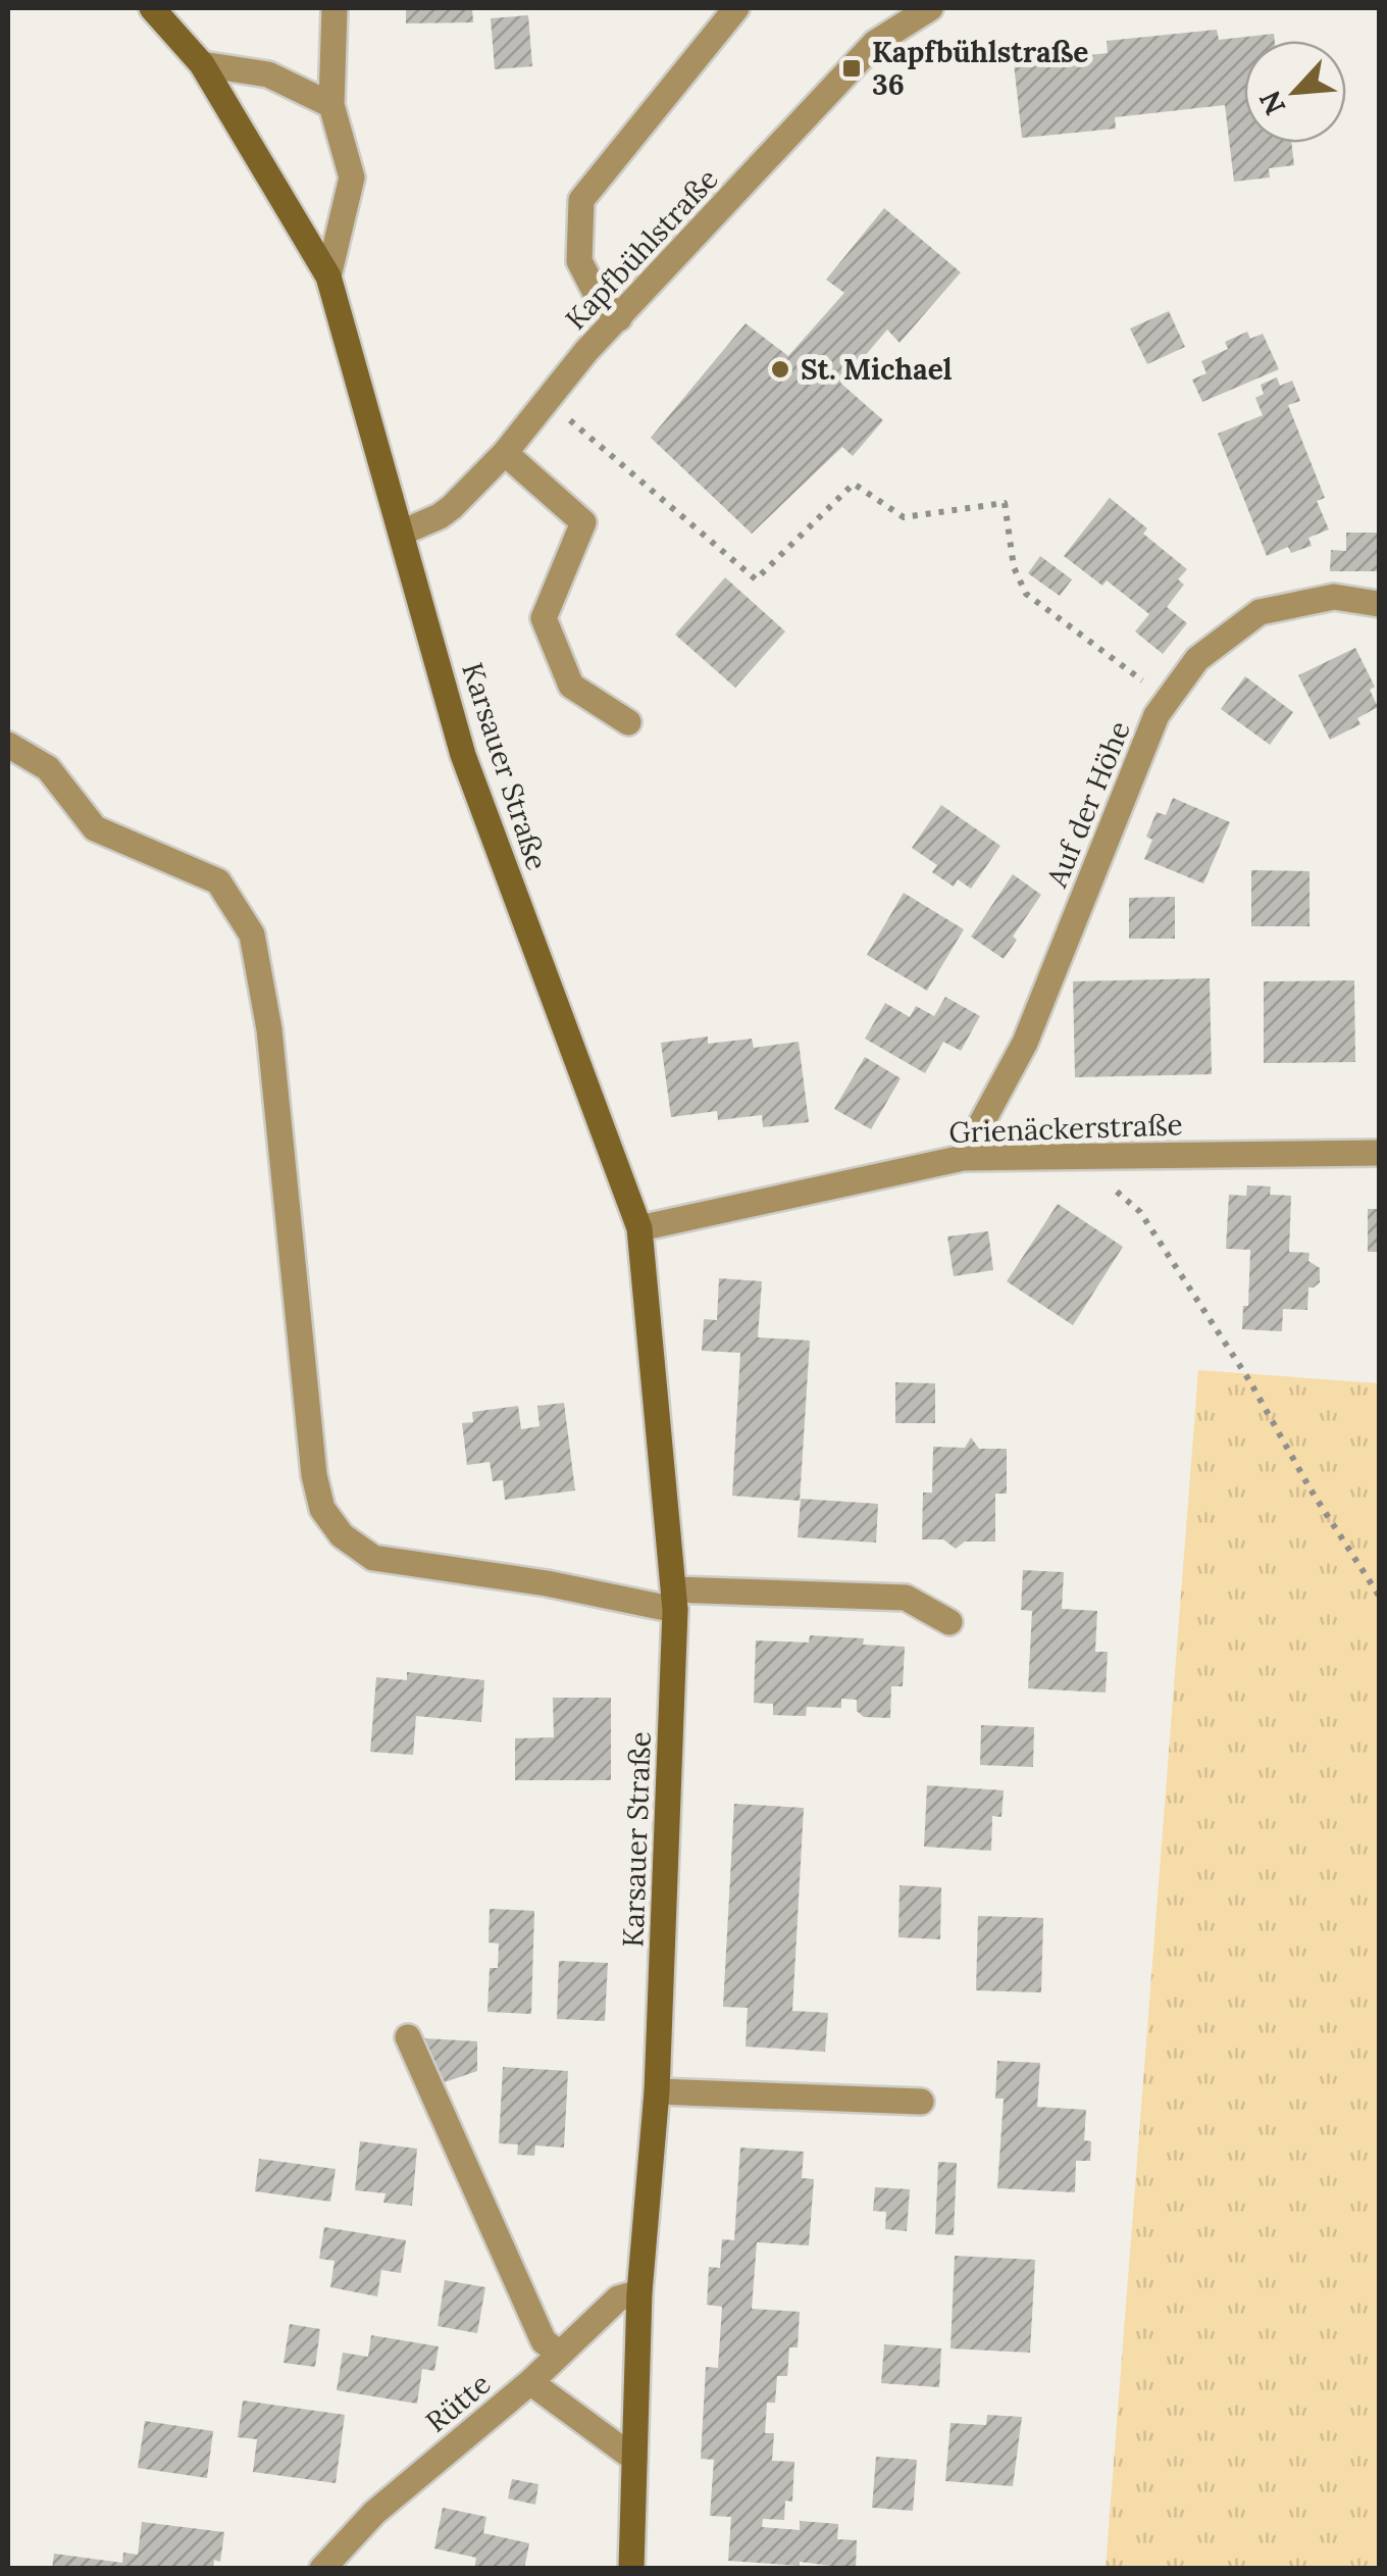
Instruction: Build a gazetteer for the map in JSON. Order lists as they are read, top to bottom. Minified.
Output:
{"streets":{"street":["Kapfbühlstraße","Karsauer Straße","Auf der Höhe","Grienäckerstraße","Rütte"]},"crossings":[["Kapfbühlstraße","Karsauer Straße"],["Karsauer Straße","Grienäckerstraße"],["Karsauer Straße","Rütte"],["Auf der Höhe","Grienäckerstraße"]],"places":{"transit":["Kapfbühlstraße 36"],"other":["St. Michael"]},"north":"bottom left"}
